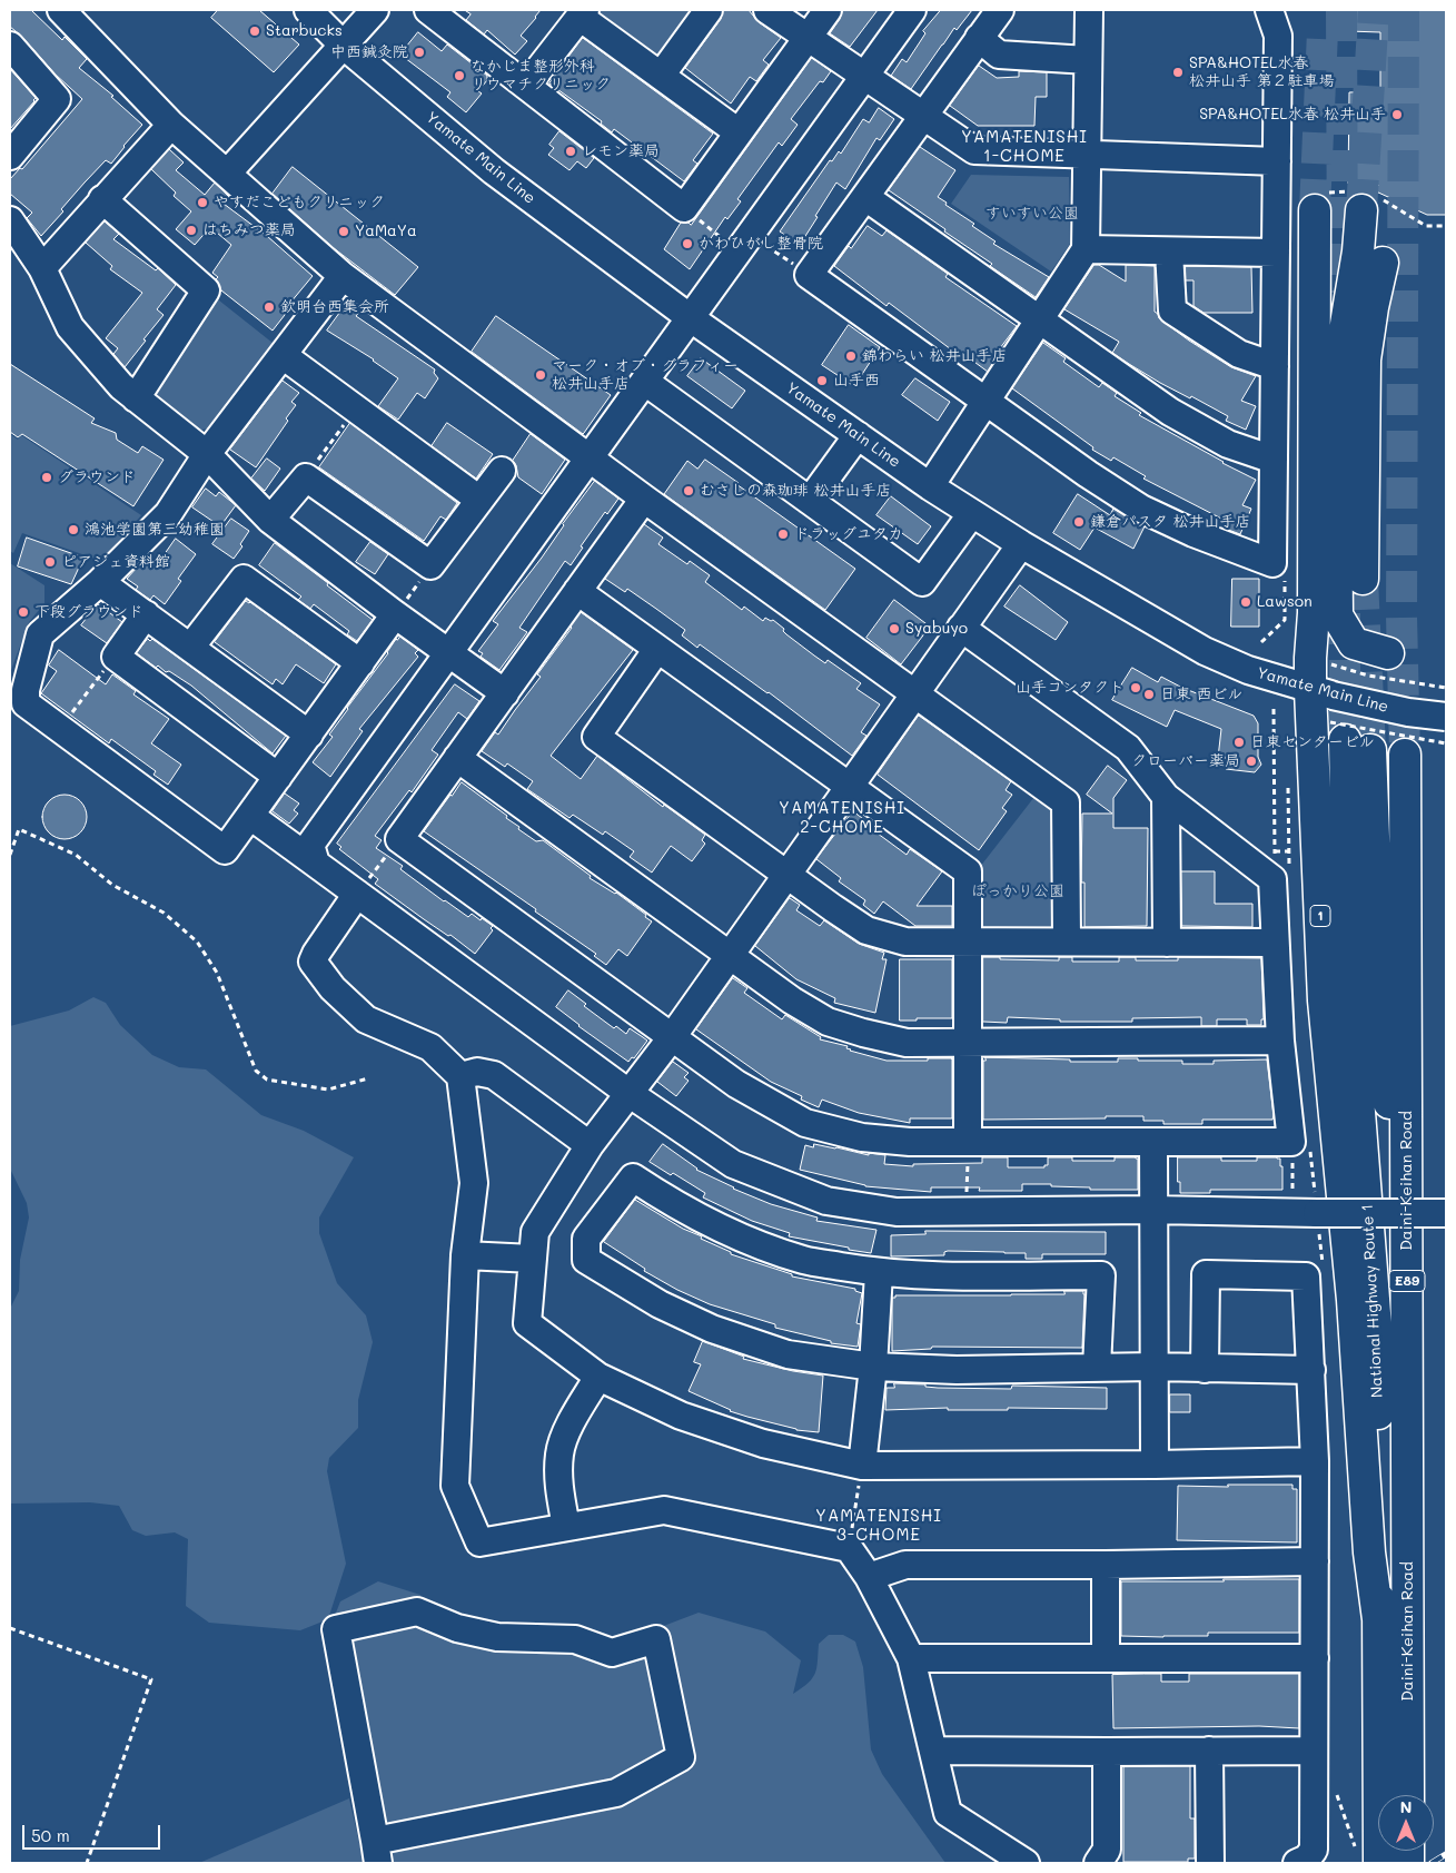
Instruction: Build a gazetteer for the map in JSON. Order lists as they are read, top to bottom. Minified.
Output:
{"streets":{"highway":["1","Daini-Keihan Road","E89","National Highway Route 1"],"street":["Yamate Main Line"]},"crossings":[["Yamate Main Line","1"],["1","National Highway Route 1"]],"districts":["YAMATENISHI 1-CHOME","YAMATENISHI 2-CHOME","YAMATENISHI 3-CHOME"],"parks":["すいすい公園","ぽっかり公園"],"places":["Starbucks","中西鍼灸院","SPA&HOTEL水春 松井山手 第２駐車場","なかじま整形外科 リウマチクリニック","SPA&HOTEL水春 松井山手","レモン薬局","やすだこどもクリニック","はちみつ薬局","YaMaYa","かわひがし整骨院","欽明台西集会所","錦わらい 松井山手店","マーク・オブ・グラフィー 松井山手店","山手西","グラウンド","むさしの森珈琲 松井山手店","鎌倉パスタ 松井山手店","鴻池学園第三幼稚園","ドラッグユタカ","ピアジェ資料館","Lawson","下段グラウンド","Syabuyo","山手コンタクト","日東 西ビル","日東センタービル","クローバー薬局"],"scale_bar":"50 m","north":"top"}
